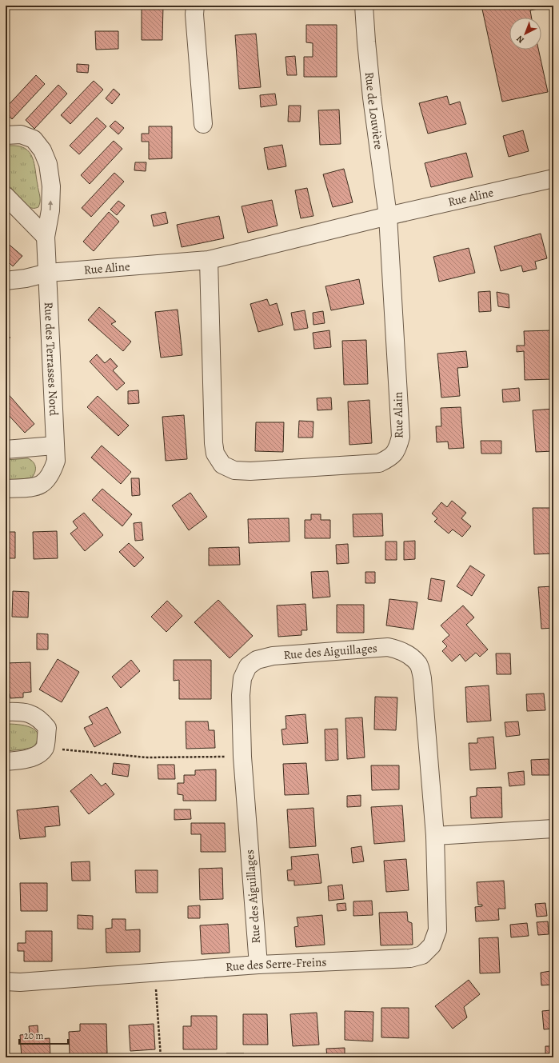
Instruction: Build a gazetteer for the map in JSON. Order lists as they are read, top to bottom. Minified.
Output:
{"streets":{"street":["Rue de Louvière","Rue Aline","Rue des Terrasses Nord","Rue Alain","Rue des Aiguillages","Rue des Serre-Freins"]},"crossings":[["Rue de Louvière","Rue Aline"],["Rue de Louvière","Rue Alain"],["Rue Aline","Rue des Terrasses Nord"],["Rue Aline","Rue Alain"],["Rue des Aiguillages","Rue des Serre-Freins"]],"scale_bar":"20 m","north":"bottom left"}
